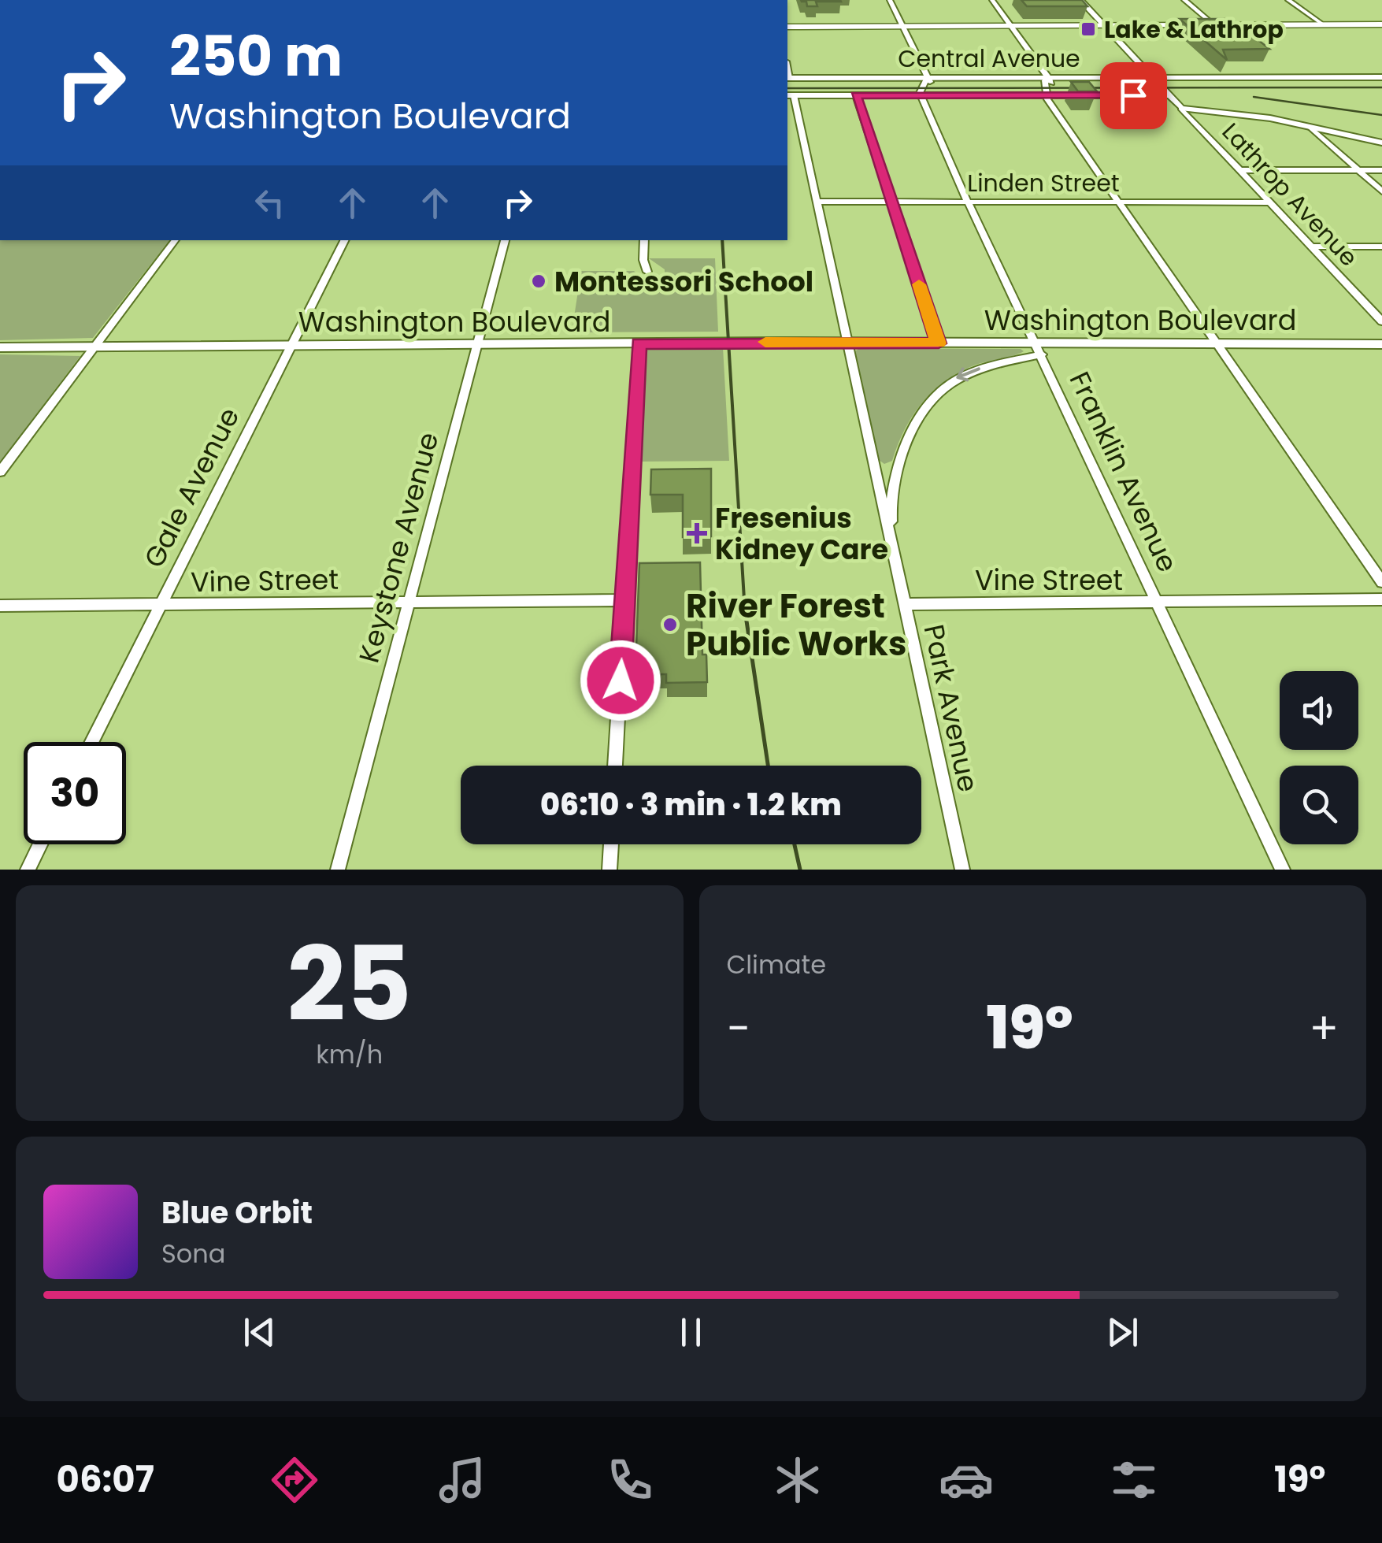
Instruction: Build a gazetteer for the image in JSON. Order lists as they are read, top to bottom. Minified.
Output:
{"streets":{"street":["Central Avenue","Linden Street","Lathrop Avenue","Washington Boulevard","Franklin Avenue","Gale Avenue","Keystone Avenue","Vine Street","Park Avenue"]},"crossings":[["Central Avenue","Lathrop Avenue"],["Linden Street","Lathrop Avenue"],["Linden Street","Franklin Avenue"],["Linden Street","Park Avenue"],["Washington Boulevard","Franklin Avenue"],["Washington Boulevard","Gale Avenue"],["Washington Boulevard","Keystone Avenue"],["Washington Boulevard","Park Avenue"],["Franklin Avenue","Vine Street"],["Gale Avenue","Vine Street"],["Keystone Avenue","Vine Street"],["Vine Street","Park Avenue"]],"places":{"transit":["Lake & Lathrop"],"other":["Montessori School","River Forest Public Works"],"health":["Fresenius Kidney Care"]},"page":{"turn":["250 m","Washington Boulevard"],"limit":"30","trip":"06:10 · 3 min · 1.2 km","tile":[["25","km/h"],"Climate"],"heat":["−","19°","+"],"song":["Blue Orbit","Sona"],"tabs":["06:07","19°"]}}
